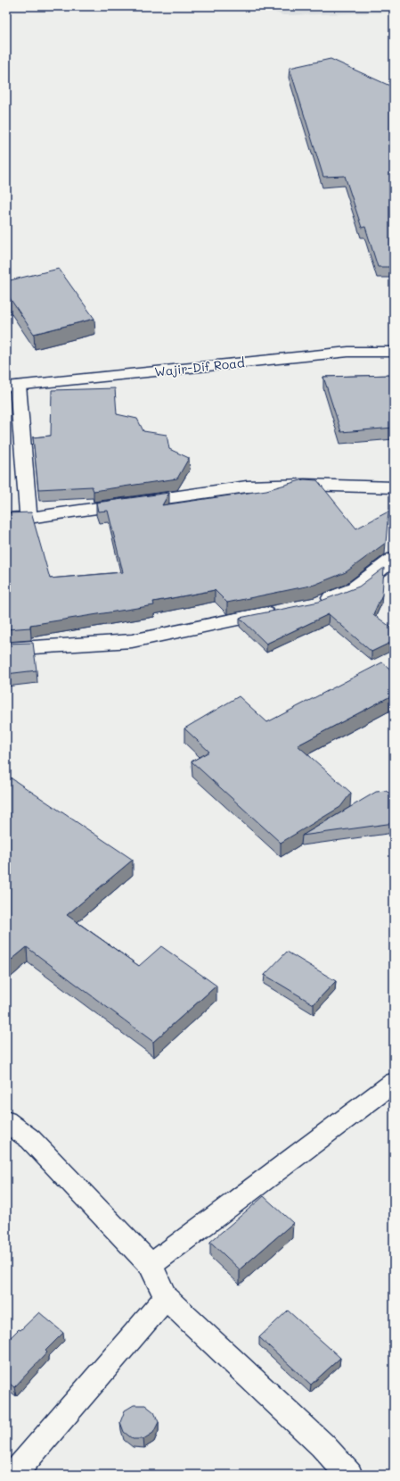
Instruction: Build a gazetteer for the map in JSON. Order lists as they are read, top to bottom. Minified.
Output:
{"streets":{"street":["Wajir-Dif Road"]}}
